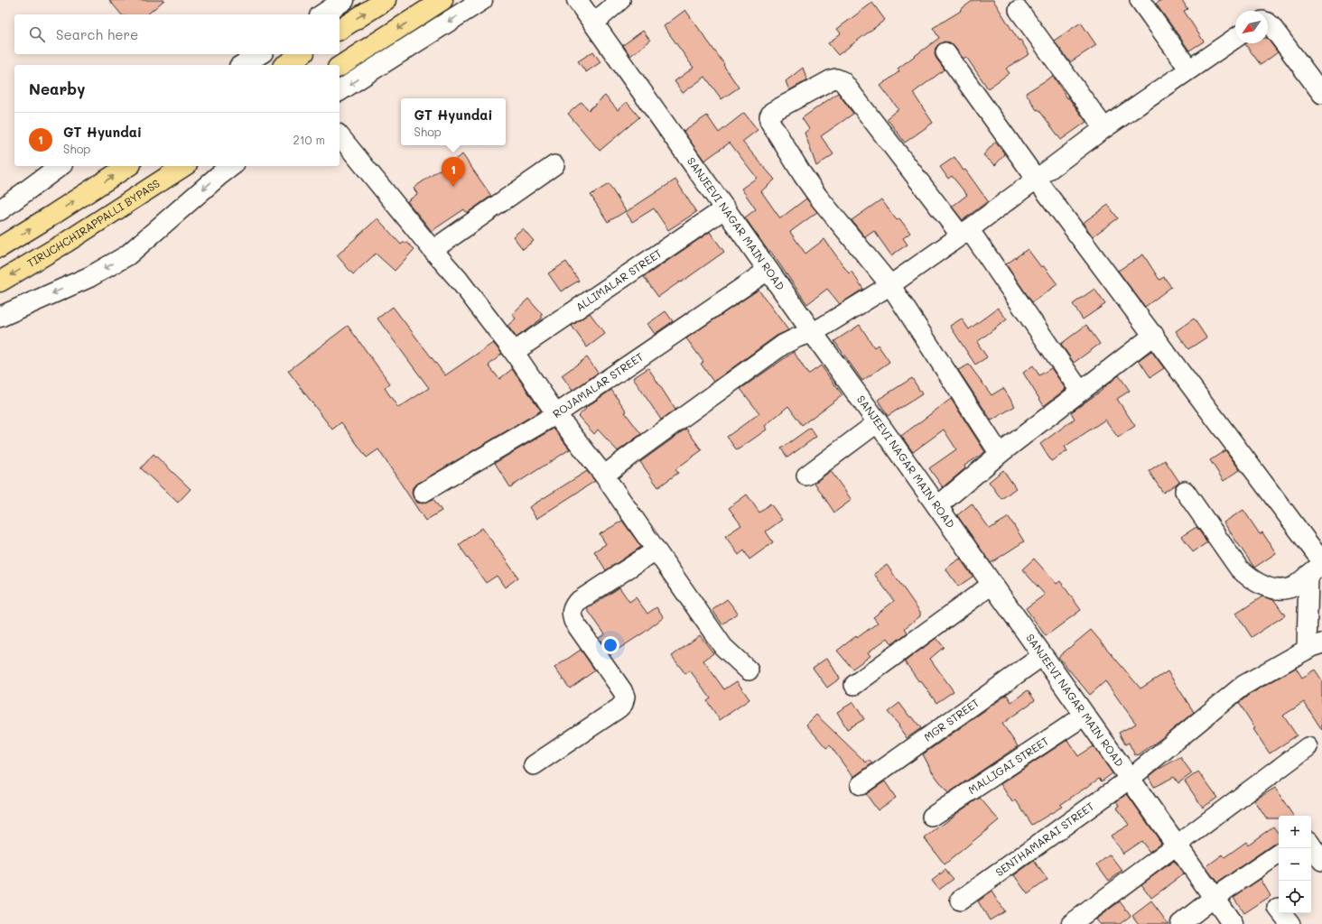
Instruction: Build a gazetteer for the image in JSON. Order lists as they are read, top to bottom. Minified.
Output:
{"streets":{"highway":["TIRUCHCHIRAPPALLI BYPASS"],"street":["SANJEEVI NAGAR MAIN ROAD","ALLIMALAR STREET","ROJAMALAR STREET","MGR STREET","MALLIGAI STREET","SENTHAMARAI STREET"]},"crossings":[["SANJEEVI NAGAR MAIN ROAD","ALLIMALAR STREET"],["SANJEEVI NAGAR MAIN ROAD","ROJAMALAR STREET"],["SANJEEVI NAGAR MAIN ROAD","MGR STREET"],["SANJEEVI NAGAR MAIN ROAD","MALLIGAI STREET"],["SANJEEVI NAGAR MAIN ROAD","SENTHAMARAI STREET"]],"north":"bottom left","page":{"search":"Search here","heading":"Nearby","popup":["GT Hyundai","Shop"],"list":[{"mark":"1","name":"GT Hyundai","note":"Shop","value":"210 m"}],"pins":"1","map_buttons":["+","−"]}}
